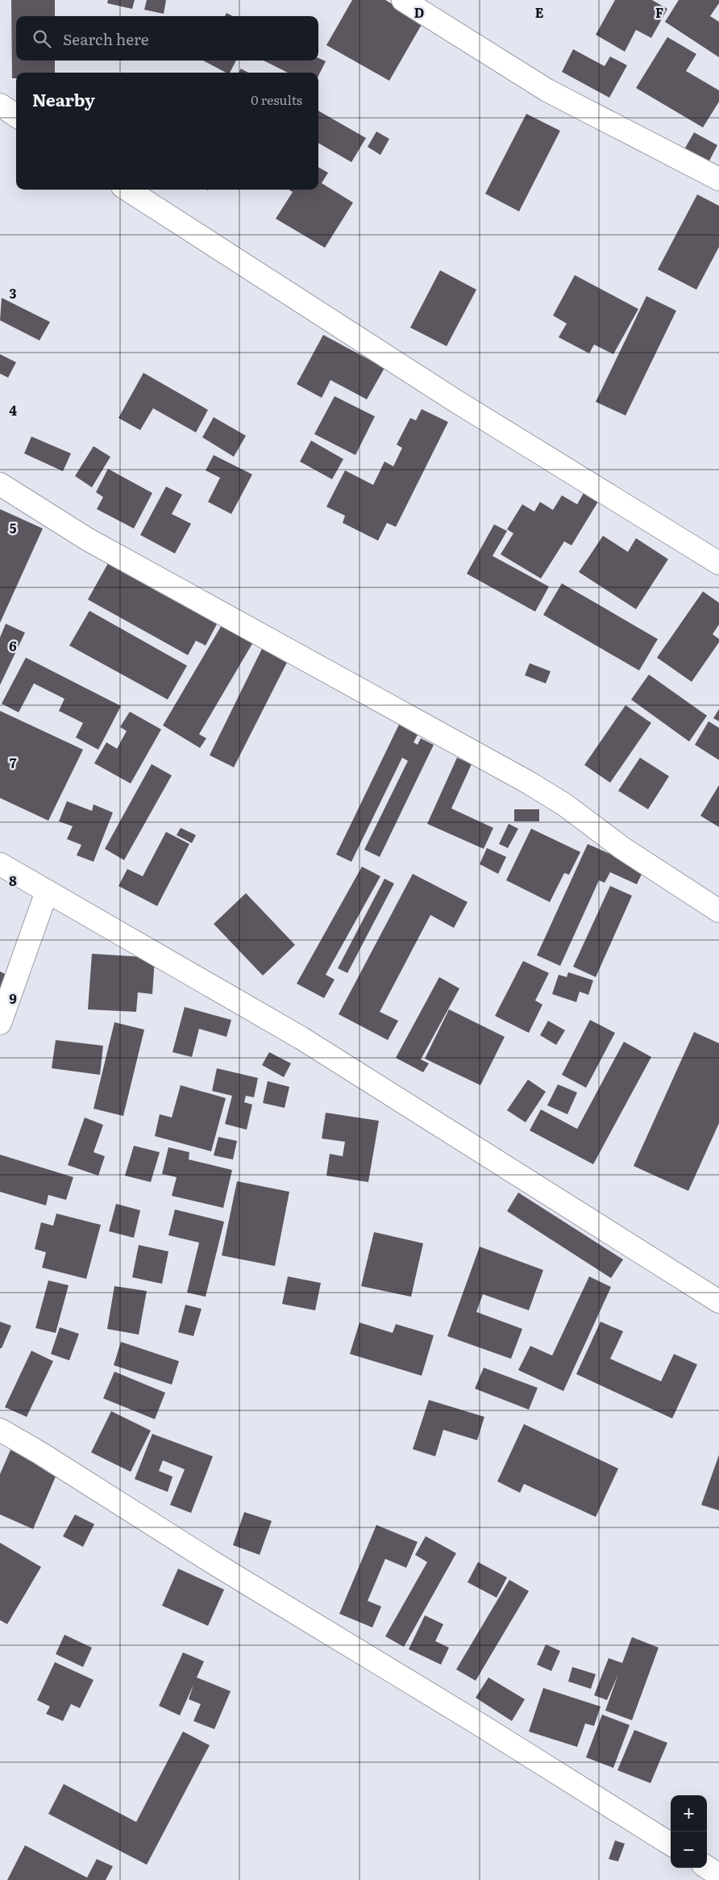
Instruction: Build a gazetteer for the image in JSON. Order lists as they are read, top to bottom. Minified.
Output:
{"page":{"search":"Search here","heading":["Nearby","0 results"],"map_buttons":["+","−"]},"grid":{"columns":["D","E","F"],"rows":["3","4","5","6","7","8","9"]}}
